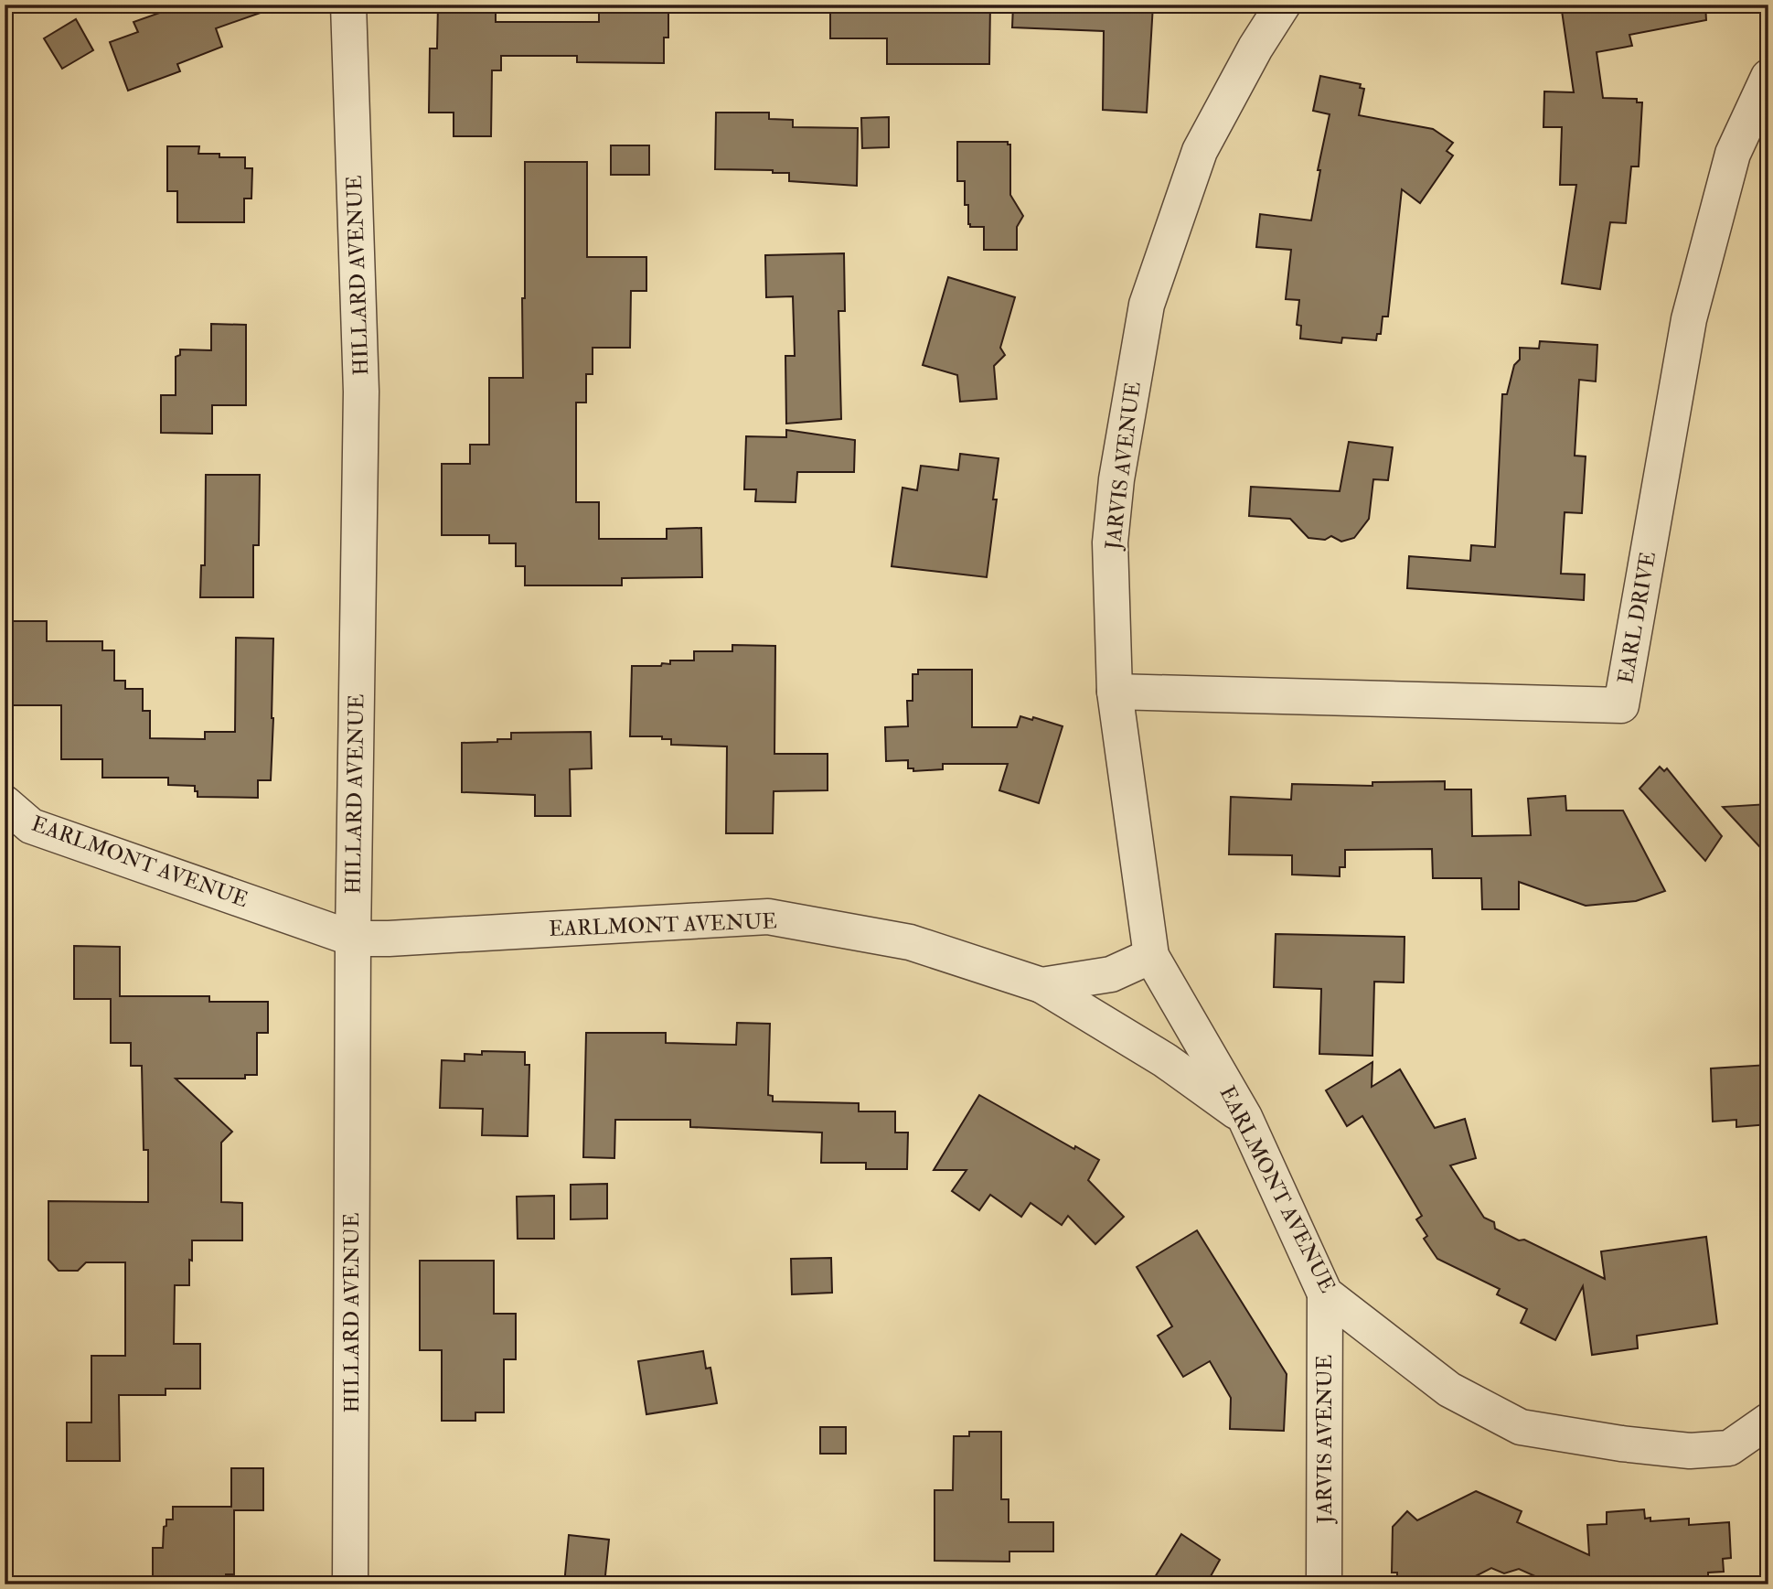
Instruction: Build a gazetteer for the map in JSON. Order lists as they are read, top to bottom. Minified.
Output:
{"streets":{"street":["HILLARD AVENUE","JARVIS AVENUE","EARL DRIVE","EARLMONT AVENUE"]},"crossings":[["HILLARD AVENUE","EARLMONT AVENUE"],["JARVIS AVENUE","EARL DRIVE"],["JARVIS AVENUE","EARLMONT AVENUE"]]}
